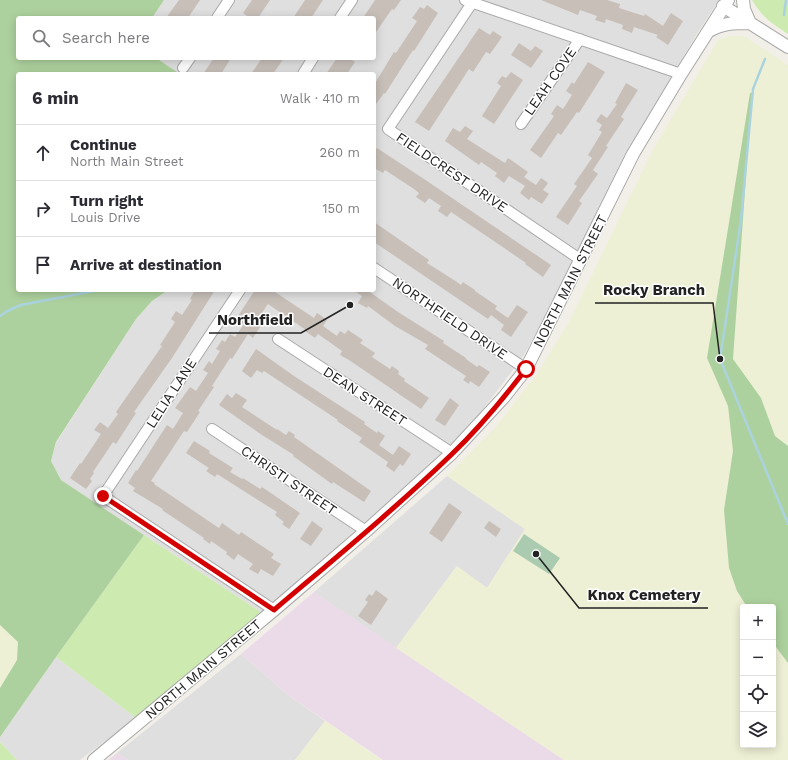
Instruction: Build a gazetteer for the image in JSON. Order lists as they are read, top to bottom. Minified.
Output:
{"streets":{"street":["LEAH COVE","FIELDCREST DRIVE","NORTH MAIN STREET","NORTHFIELD DRIVE","LELIA LANE","DEAN STREET","CHRISTI STREET"]},"crossings":[["FIELDCREST DRIVE","NORTH MAIN STREET"],["NORTH MAIN STREET","NORTHFIELD DRIVE"],["NORTH MAIN STREET","LELIA LANE"],["NORTH MAIN STREET","DEAN STREET"],["NORTH MAIN STREET","CHRISTI STREET"]],"places":["Northfield","Rocky Branch","Knox Cemetery"],"page":{"search":"Search here","heading":["6 min","Walk · 410 m"],"list":[["Continue","North Main Street","260 m"],["Turn right","Louis Drive","150 m"],"Arrive at destination"],"map_buttons":["+","−"]}}
